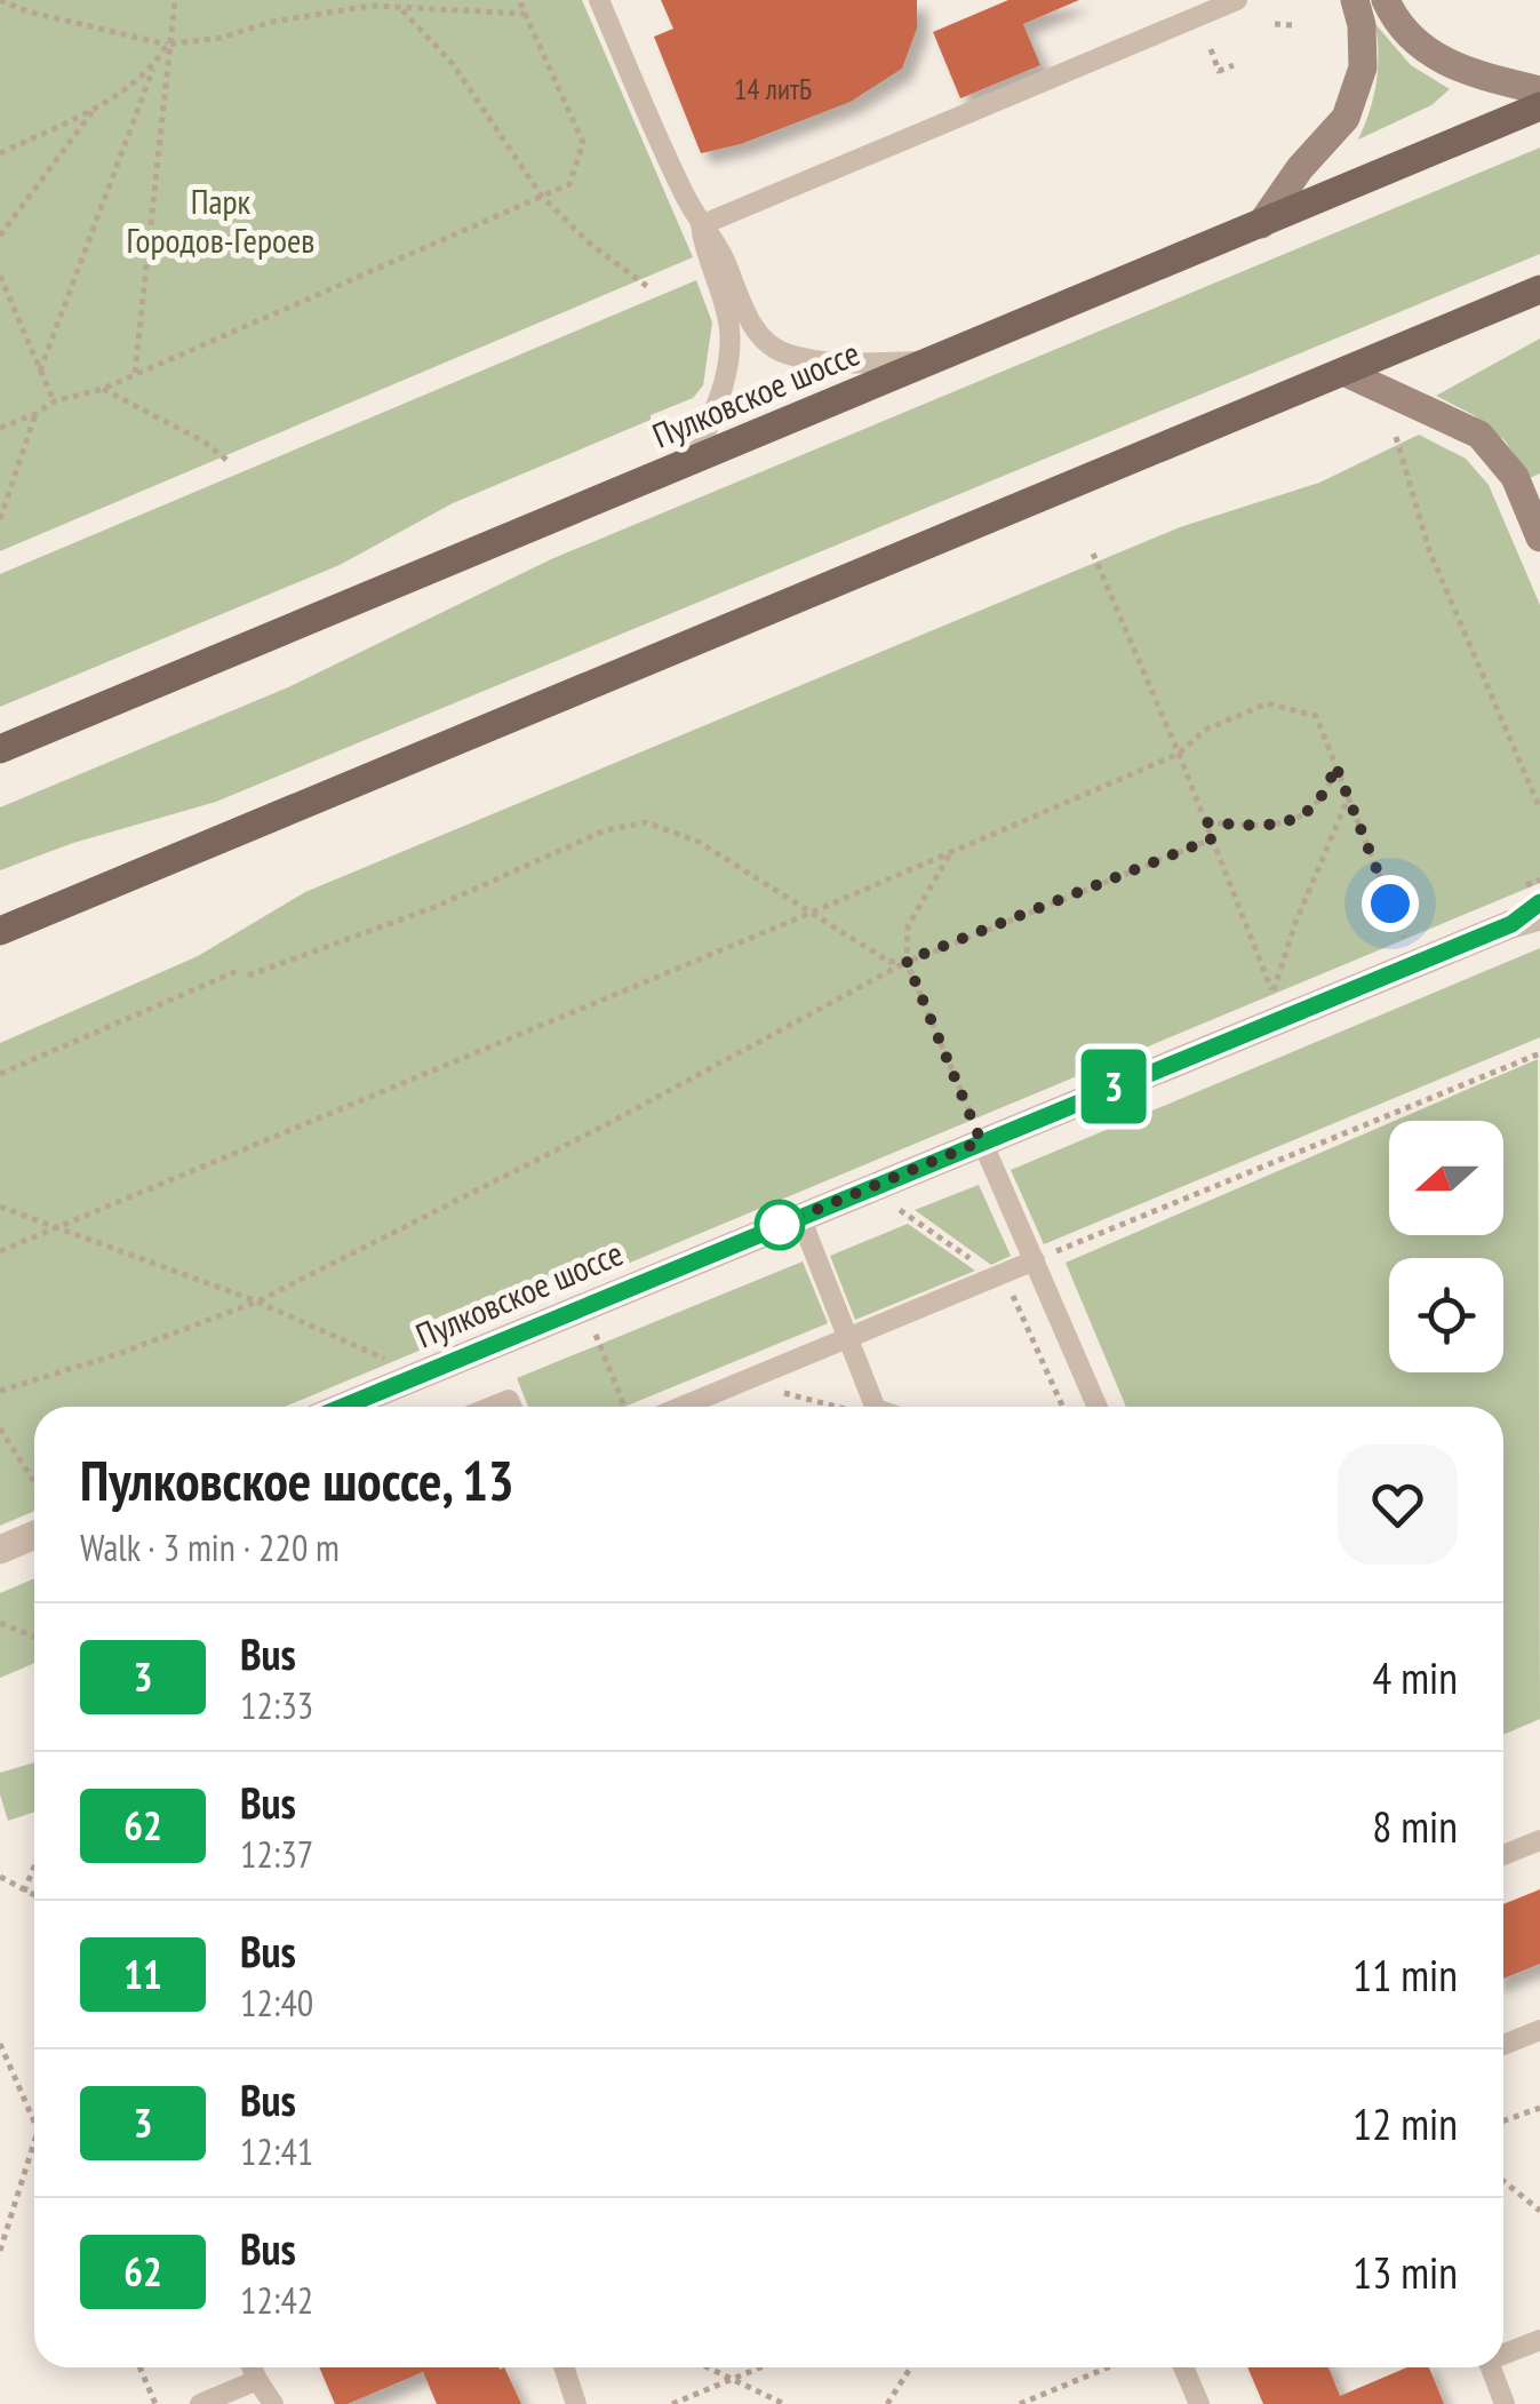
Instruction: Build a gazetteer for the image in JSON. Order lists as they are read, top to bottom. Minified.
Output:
{"streets":{"main road":["Пулковское шоссе"]},"parks":["Парк Городов-Героев"],"lines":["bus line 3"],"house_numbers":["14 литБ"],"north":"left","page":{"on_map":"3","heading":["Пулковское шоссе, 13","Walk · 3 min · 220 m"],"list":[{"mark":"3","name":"Bus","note":"12:33","value":"4 min"},{"mark":"62","name":"Bus","note":"12:37","value":"8 min"},{"mark":"11","name":"Bus","note":"12:40","value":"11 min"},{"mark":"3","name":"Bus","note":"12:41","value":"12 min"},{"mark":"62","name":"Bus","note":"12:42","value":"13 min"}]}}
